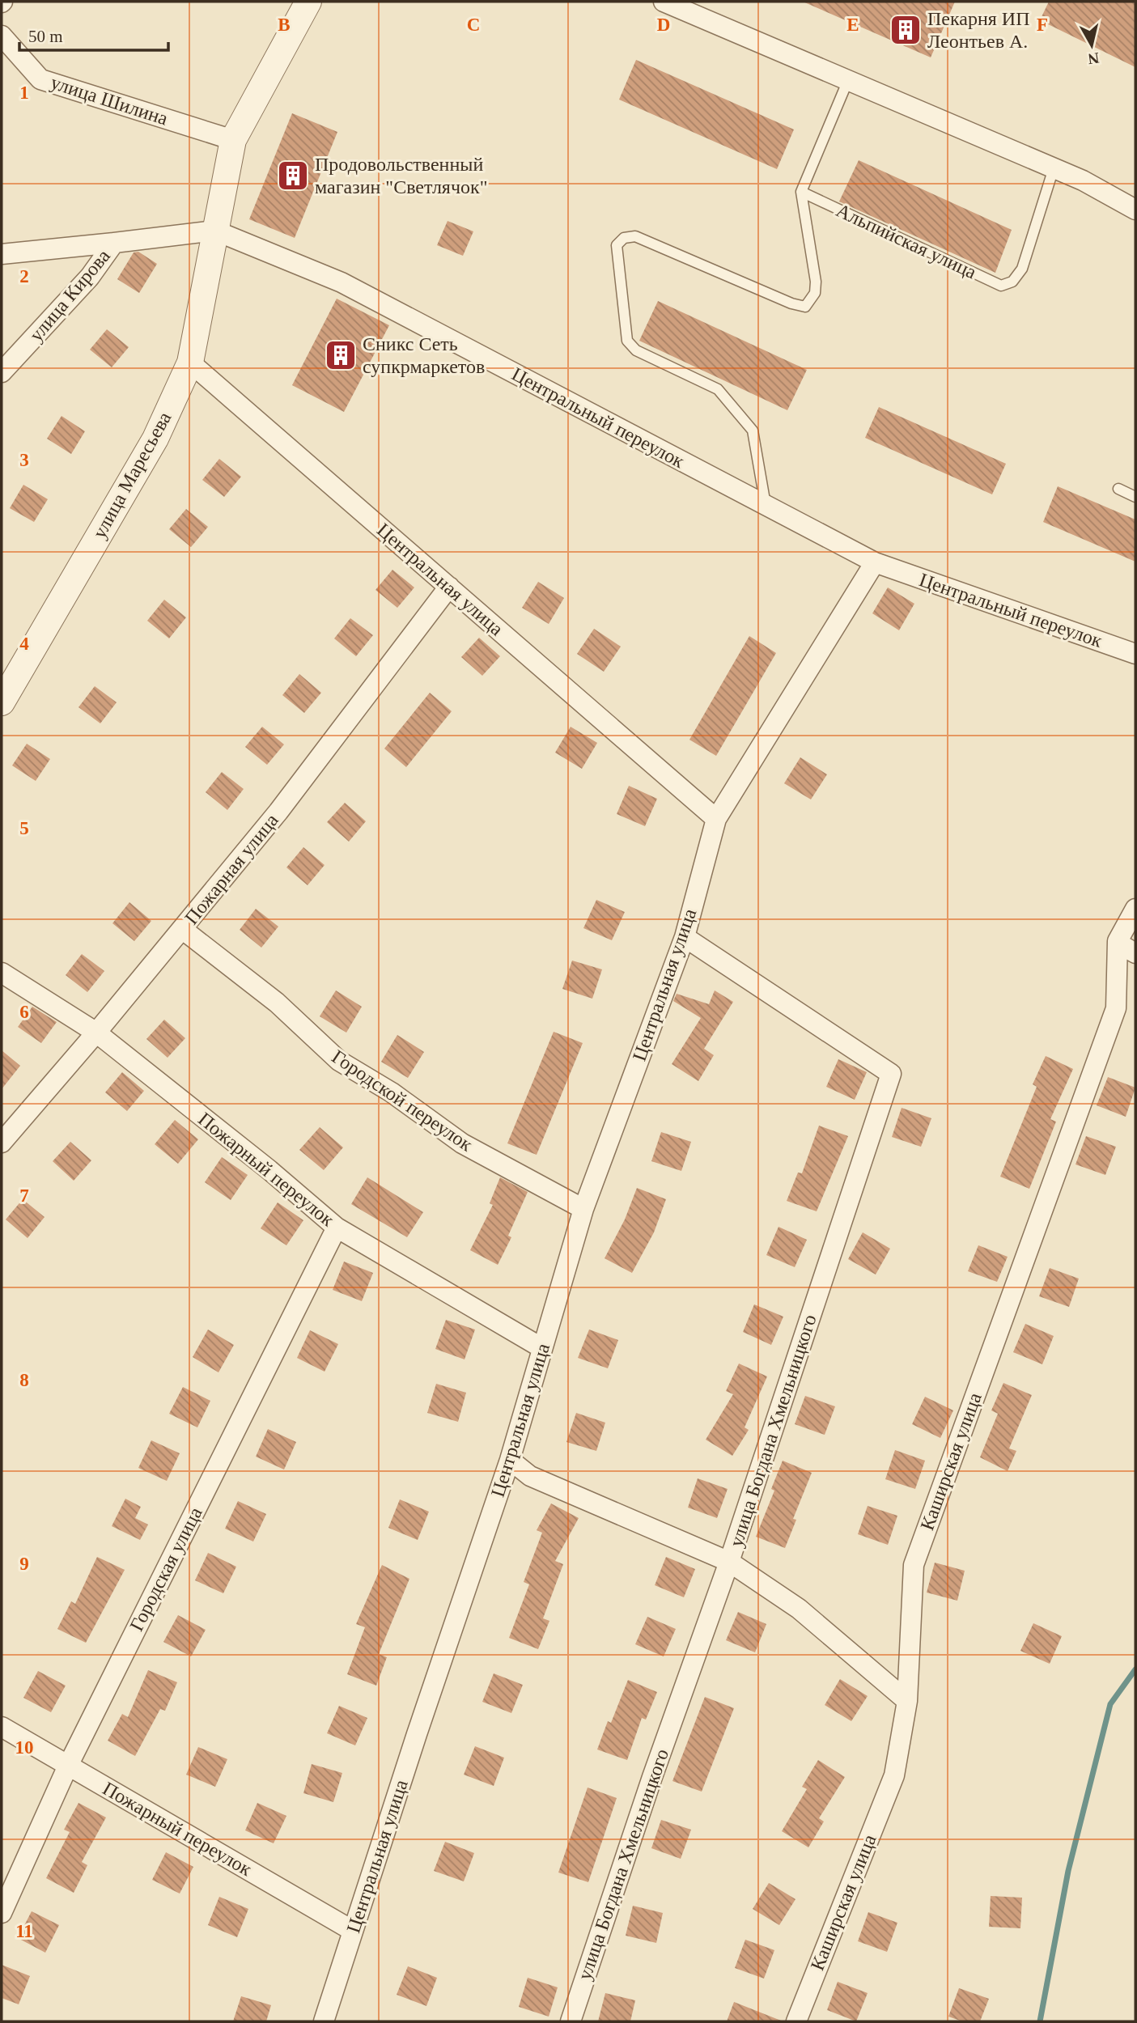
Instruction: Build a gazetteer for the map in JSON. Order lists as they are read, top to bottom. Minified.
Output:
{"streets":{"street":["улица Шилина","улица Кирова","Центральный переулок","улица Маресьева","Центральная улица","Пожарная улица","Городской переулок","Пожарный переулок","улица Богдана Хмельницкого","Каширская улица","Городская улица"],"lane":["Альпийская улица"]},"crossings":[["улица Кирова","Центральный переулок"],["улица Кирова","улица Маресьева"],["Центральный переулок","улица Маресьева"],["Центральный переулок","Центральная улица"],["улица Маресьева","Центральная улица"],["Центральная улица","Пожарная улица"],["Центральная улица","Городской переулок"],["Центральная улица","Пожарный переулок"],["Центральная улица","улица Богдана Хмельницкого"],["Пожарная улица","Городской переулок"],["Пожарная улица","Пожарный переулок"],["Пожарный переулок","Городская улица"]],"places":{"building":["Пекарня ИП Леонтьев А.","Продовольственный магазин \"Светлячок\"","Сникс Сеть супкрмаркетов"]},"scale_bar":"50 m","north":"bottom","grid":{"columns":["B","C","D","E","F"],"rows":["1","2","3","4","5","6","7","8","9","10","11"]}}
